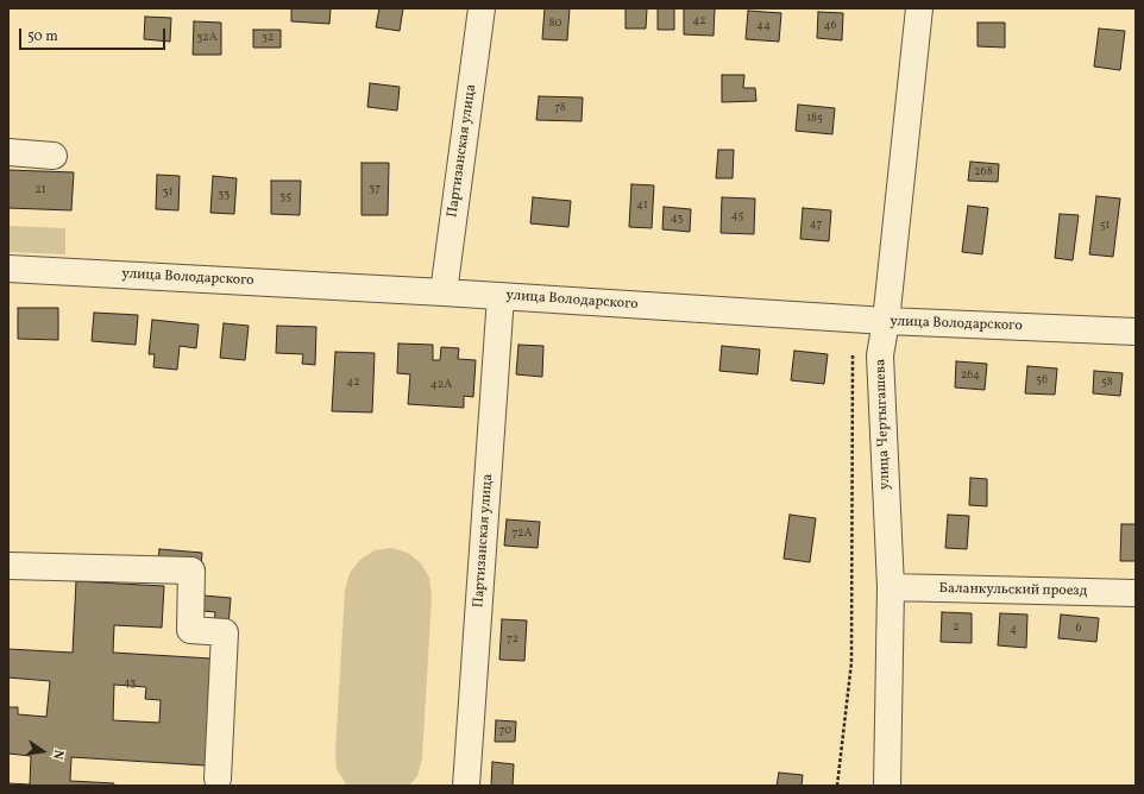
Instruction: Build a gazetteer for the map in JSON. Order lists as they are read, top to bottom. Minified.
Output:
{"streets":{"street":["Партизанская улица","улица Володарского","улица Чертыгашева","Баланкульский проезд"]},"crossings":[["Партизанская улица","улица Володарского"],["улица Володарского","улица Чертыгашева"],["улица Чертыгашева","Баланкульский проезд"]],"house_numbers":["42","80","44","46","32А","32","78","185","268","37","21","31","33","35","41","45","43","47","51","264","56","42","58","42А","72А","2","6","4","72","43","70"],"scale_bar":"50 m","north":"right"}
